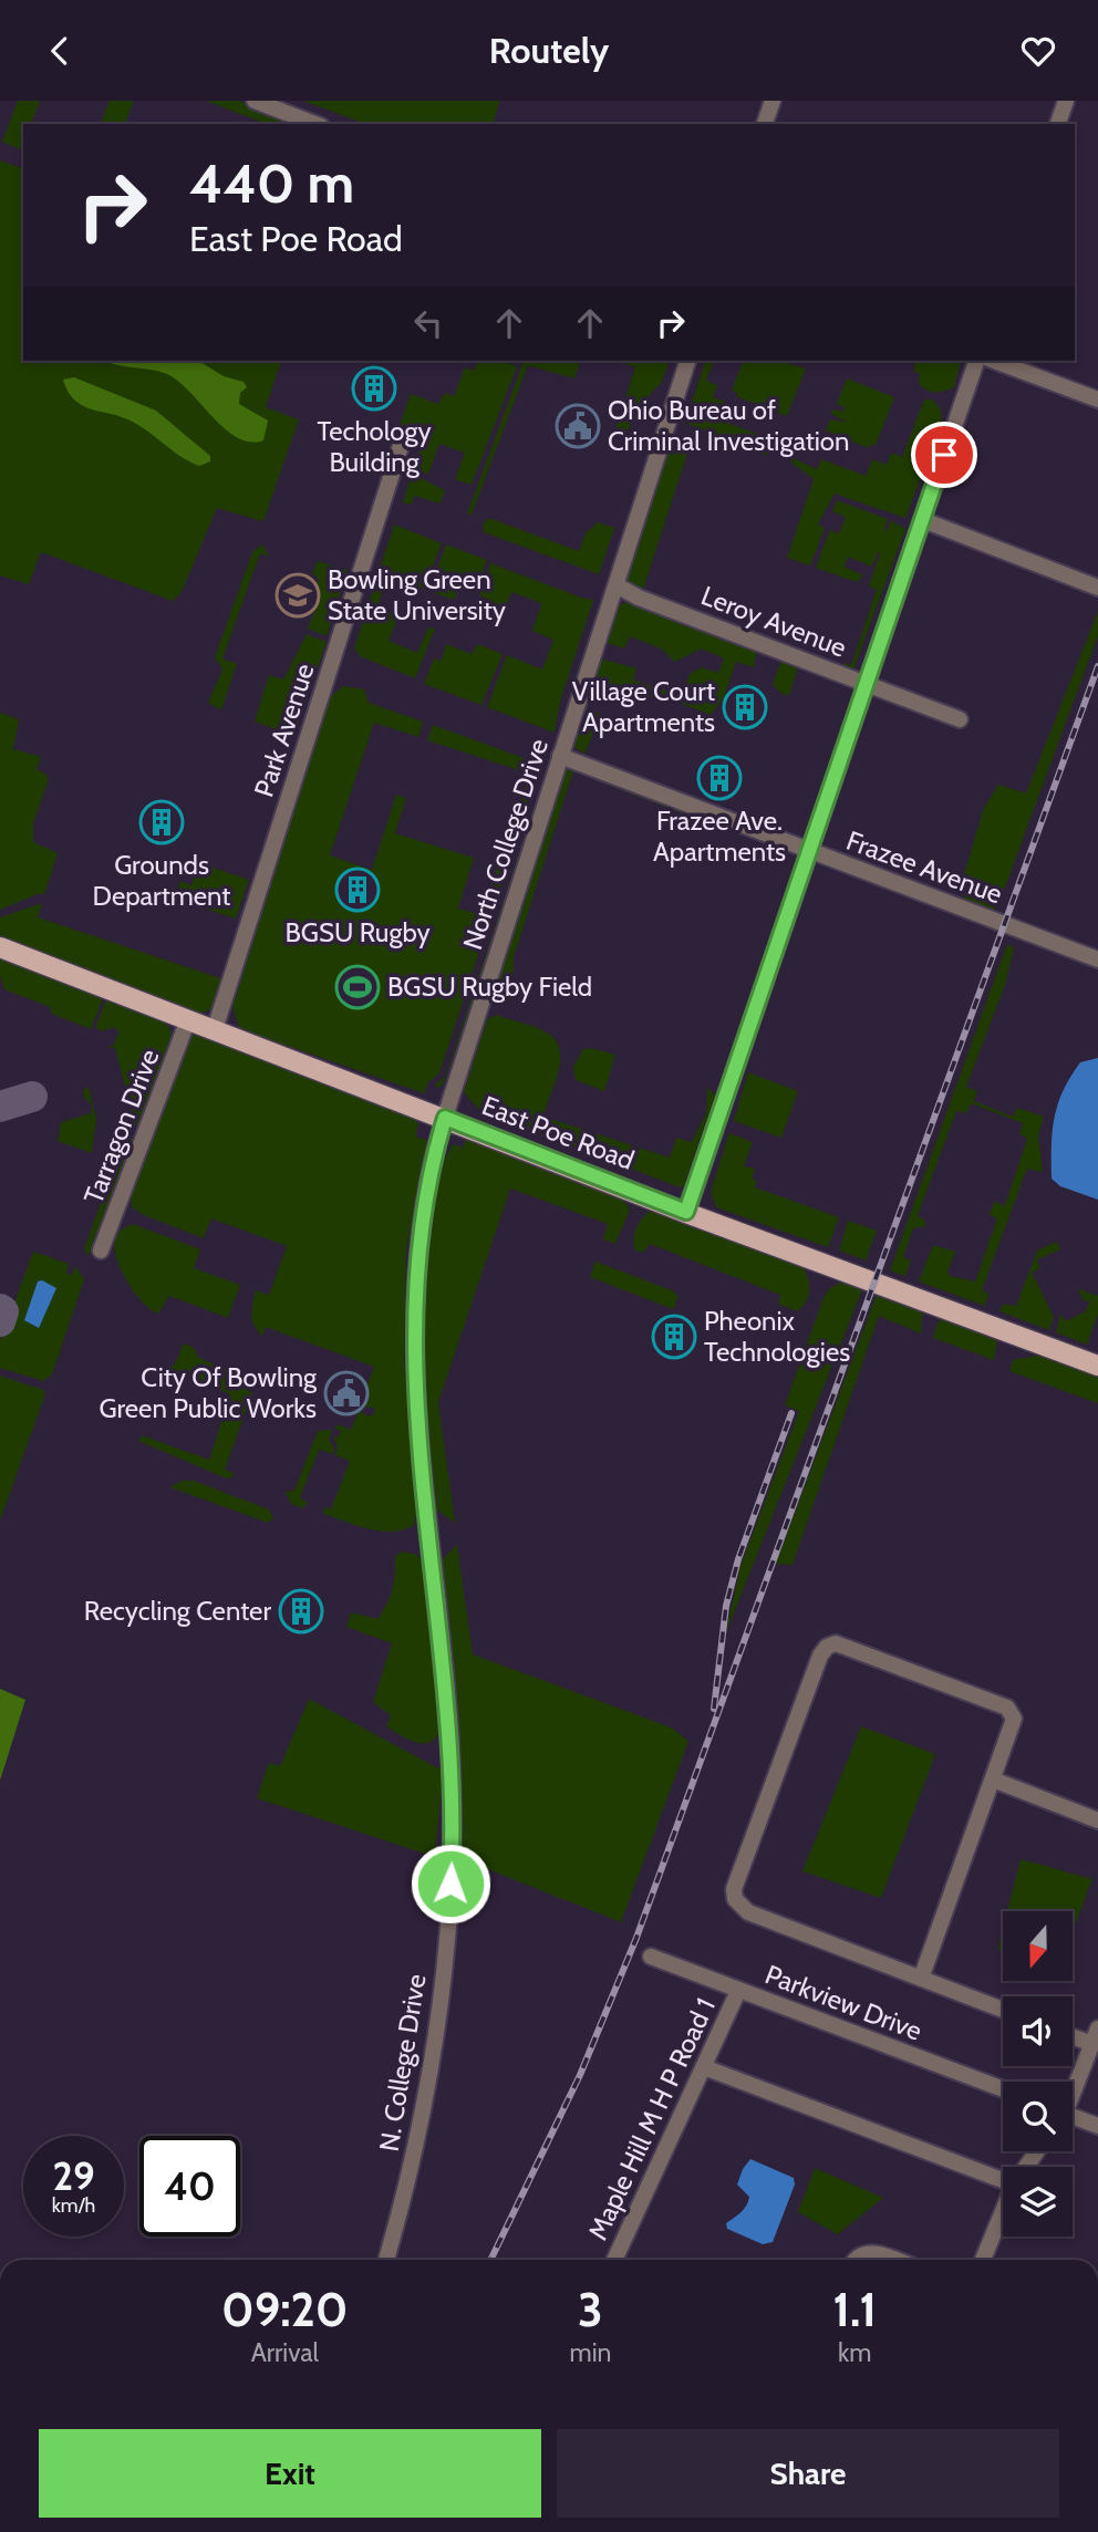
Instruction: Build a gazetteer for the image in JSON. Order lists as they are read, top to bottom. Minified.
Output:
{"streets":{"main road":["East Poe Road"],"street":["Leroy Avenue","Park Avenue","North College Drive","Frazee Avenue","Tarragon Drive","Parkview Drive","N. College Drive","Maple Hill M H P Road 1"]},"crossings":[["Leroy Avenue","North College Drive"],["Park Avenue","East Poe Road"],["North College Drive","Frazee Avenue"],["North College Drive","East Poe Road"],["North College Drive","N. College Drive"],["Tarragon Drive","East Poe Road"],["Parkview Drive","Maple Hill M H P Road 1"]],"places":{"building":["Techology Building","Village Court Apartments","Frazee Ave. Apartments","Grounds Department","BGSU Rugby","Pheonix Technologies","Recycling Center"],"public building":["Ohio Bureau of Criminal Investigation","City Of Bowling Green Public Works"],"school or university":["Bowling Green State University"],"sports":["BGSU Rugby Field"]},"north":"bottom","page":{"header":"Routely","turn":["440 m","East Poe Road"],"speed":"29 km/h","limit":"40","eta":["09:20","Arrival","3","min","1.1","km"],"buttons":["Exit","Share"]}}
